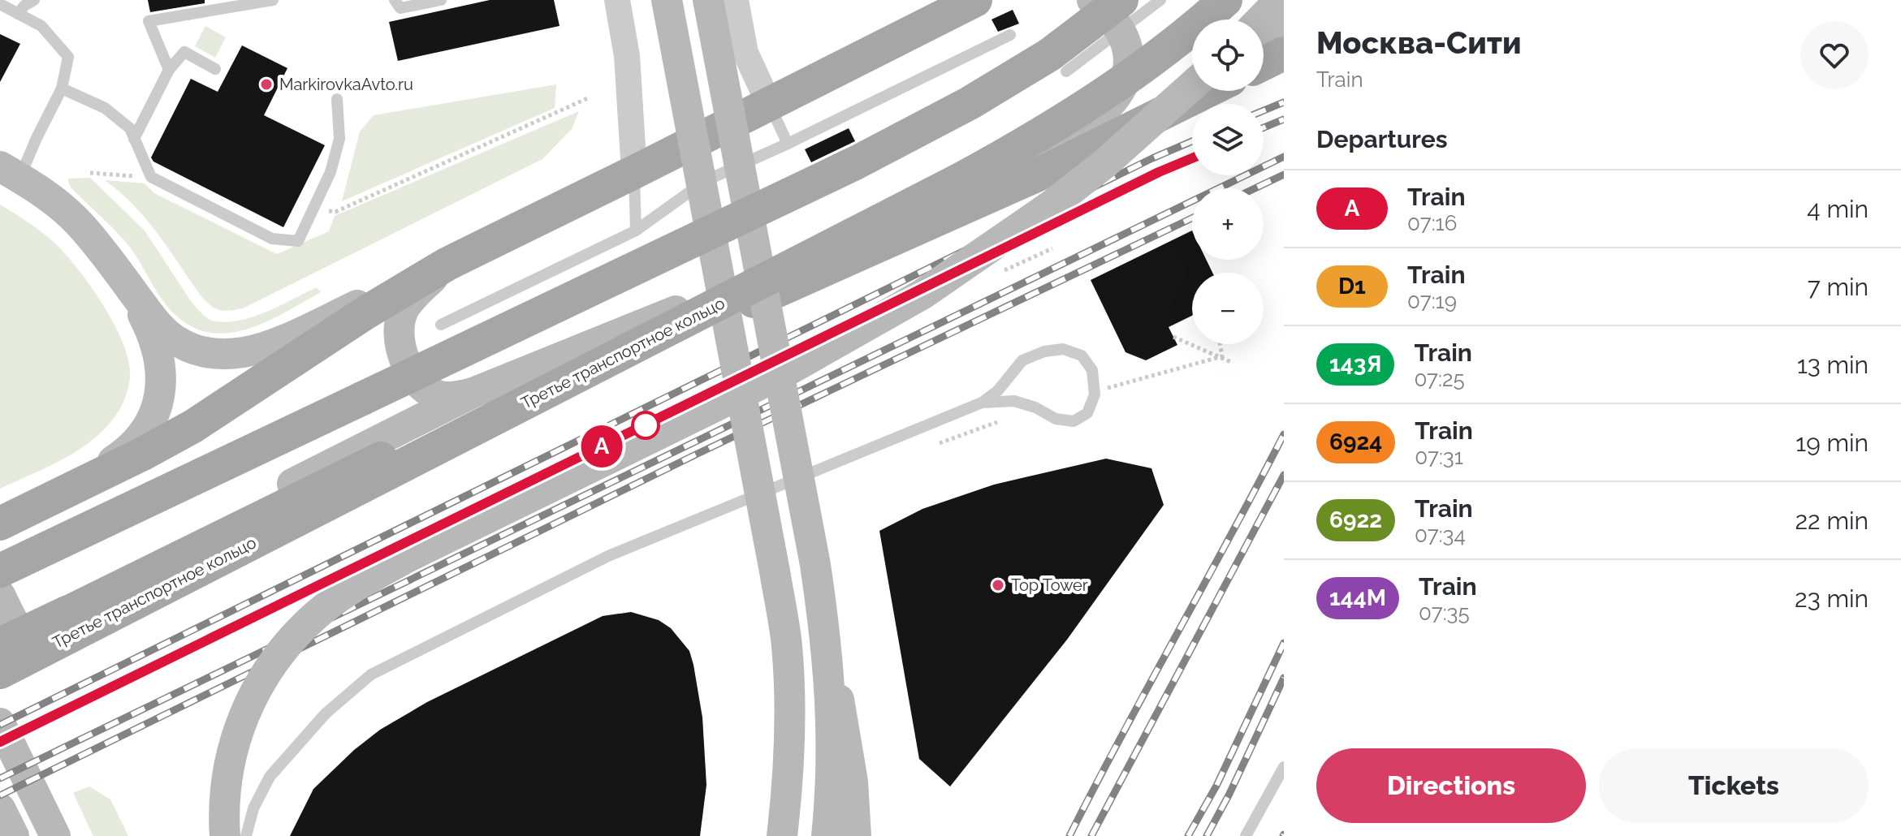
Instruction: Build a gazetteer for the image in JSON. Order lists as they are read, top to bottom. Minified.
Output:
{"streets":{"main road":["Третье транспортное кольцо"]},"places":["MarkirovkaAvto.ru","Top Tower"],"page":{"on_map":"A","heading":[["Москва-Сити","Train"],"Departures"],"map_buttons":["+","−"],"list":[{"mark":"A","name":"Train","note":"07:16","value":"4 min"},{"mark":"D1","name":"Train","note":"07:19","value":"7 min"},{"mark":"143Я","name":"Train","note":"07:25","value":"13 min"},{"mark":"6924","name":"Train","note":"07:31","value":"19 min"},{"mark":"6922","name":"Train","note":"07:34","value":"22 min"},{"mark":"144М","name":"Train","note":"07:35","value":"23 min"}],"buttons":["Directions","Tickets"]}}
